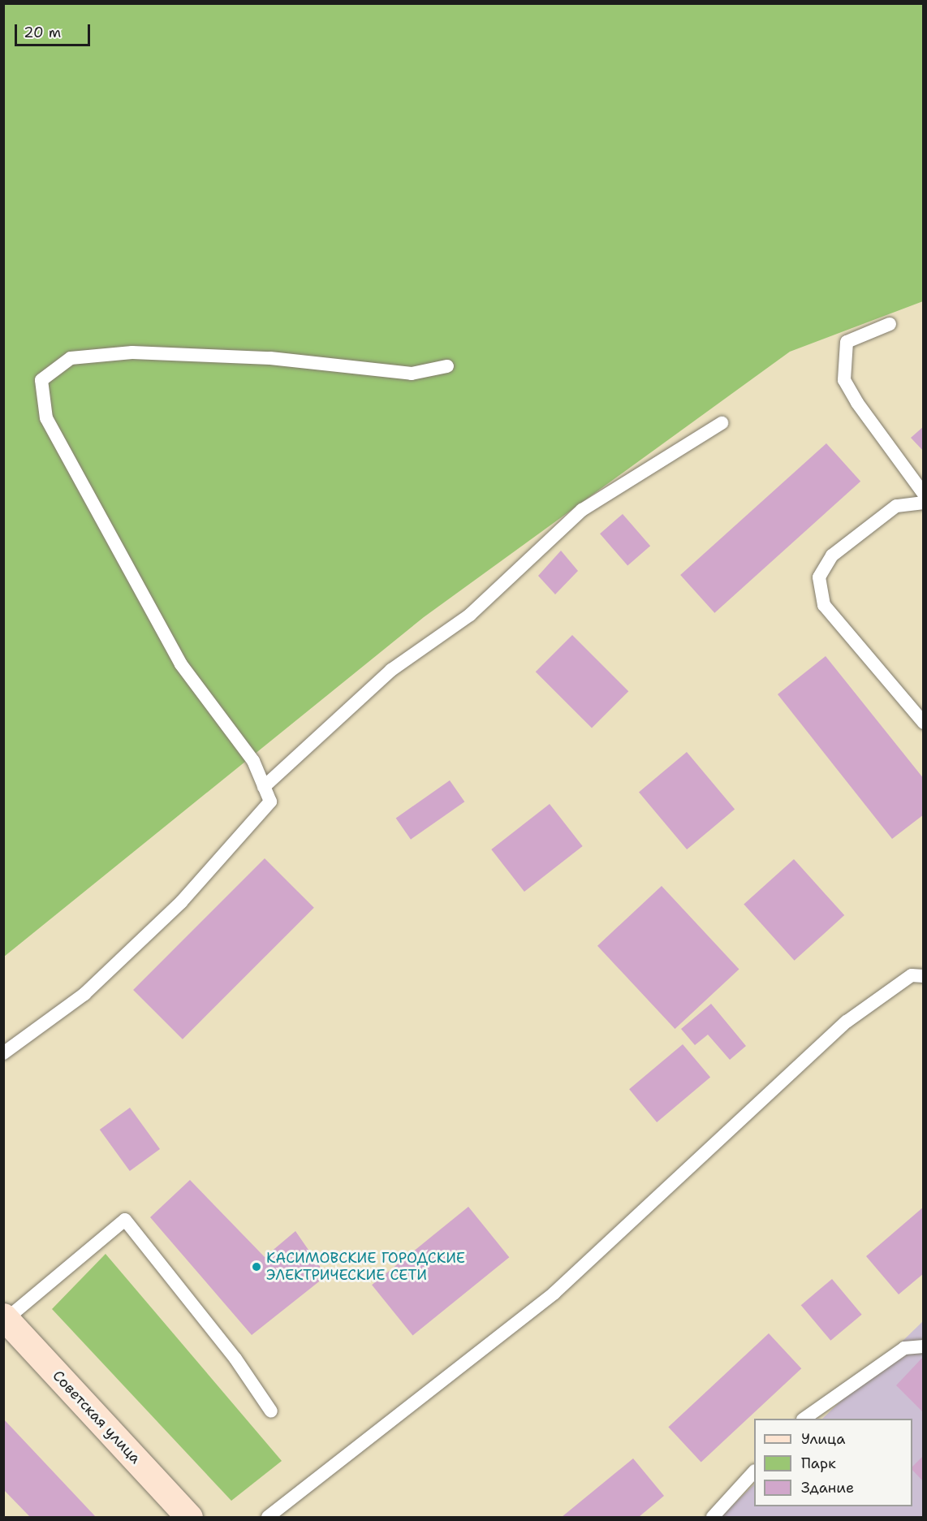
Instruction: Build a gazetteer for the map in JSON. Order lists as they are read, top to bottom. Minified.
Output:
{"streets":{"main road":["Советская улица"]},"places":["КАСИМОВСКИЕ ГОРОДСКИЕ ЭЛЕКТРИЧЕСКИЕ СЕТИ"],"legend":["Улица","Парк","Здание"],"scale_bar":"20 m"}
